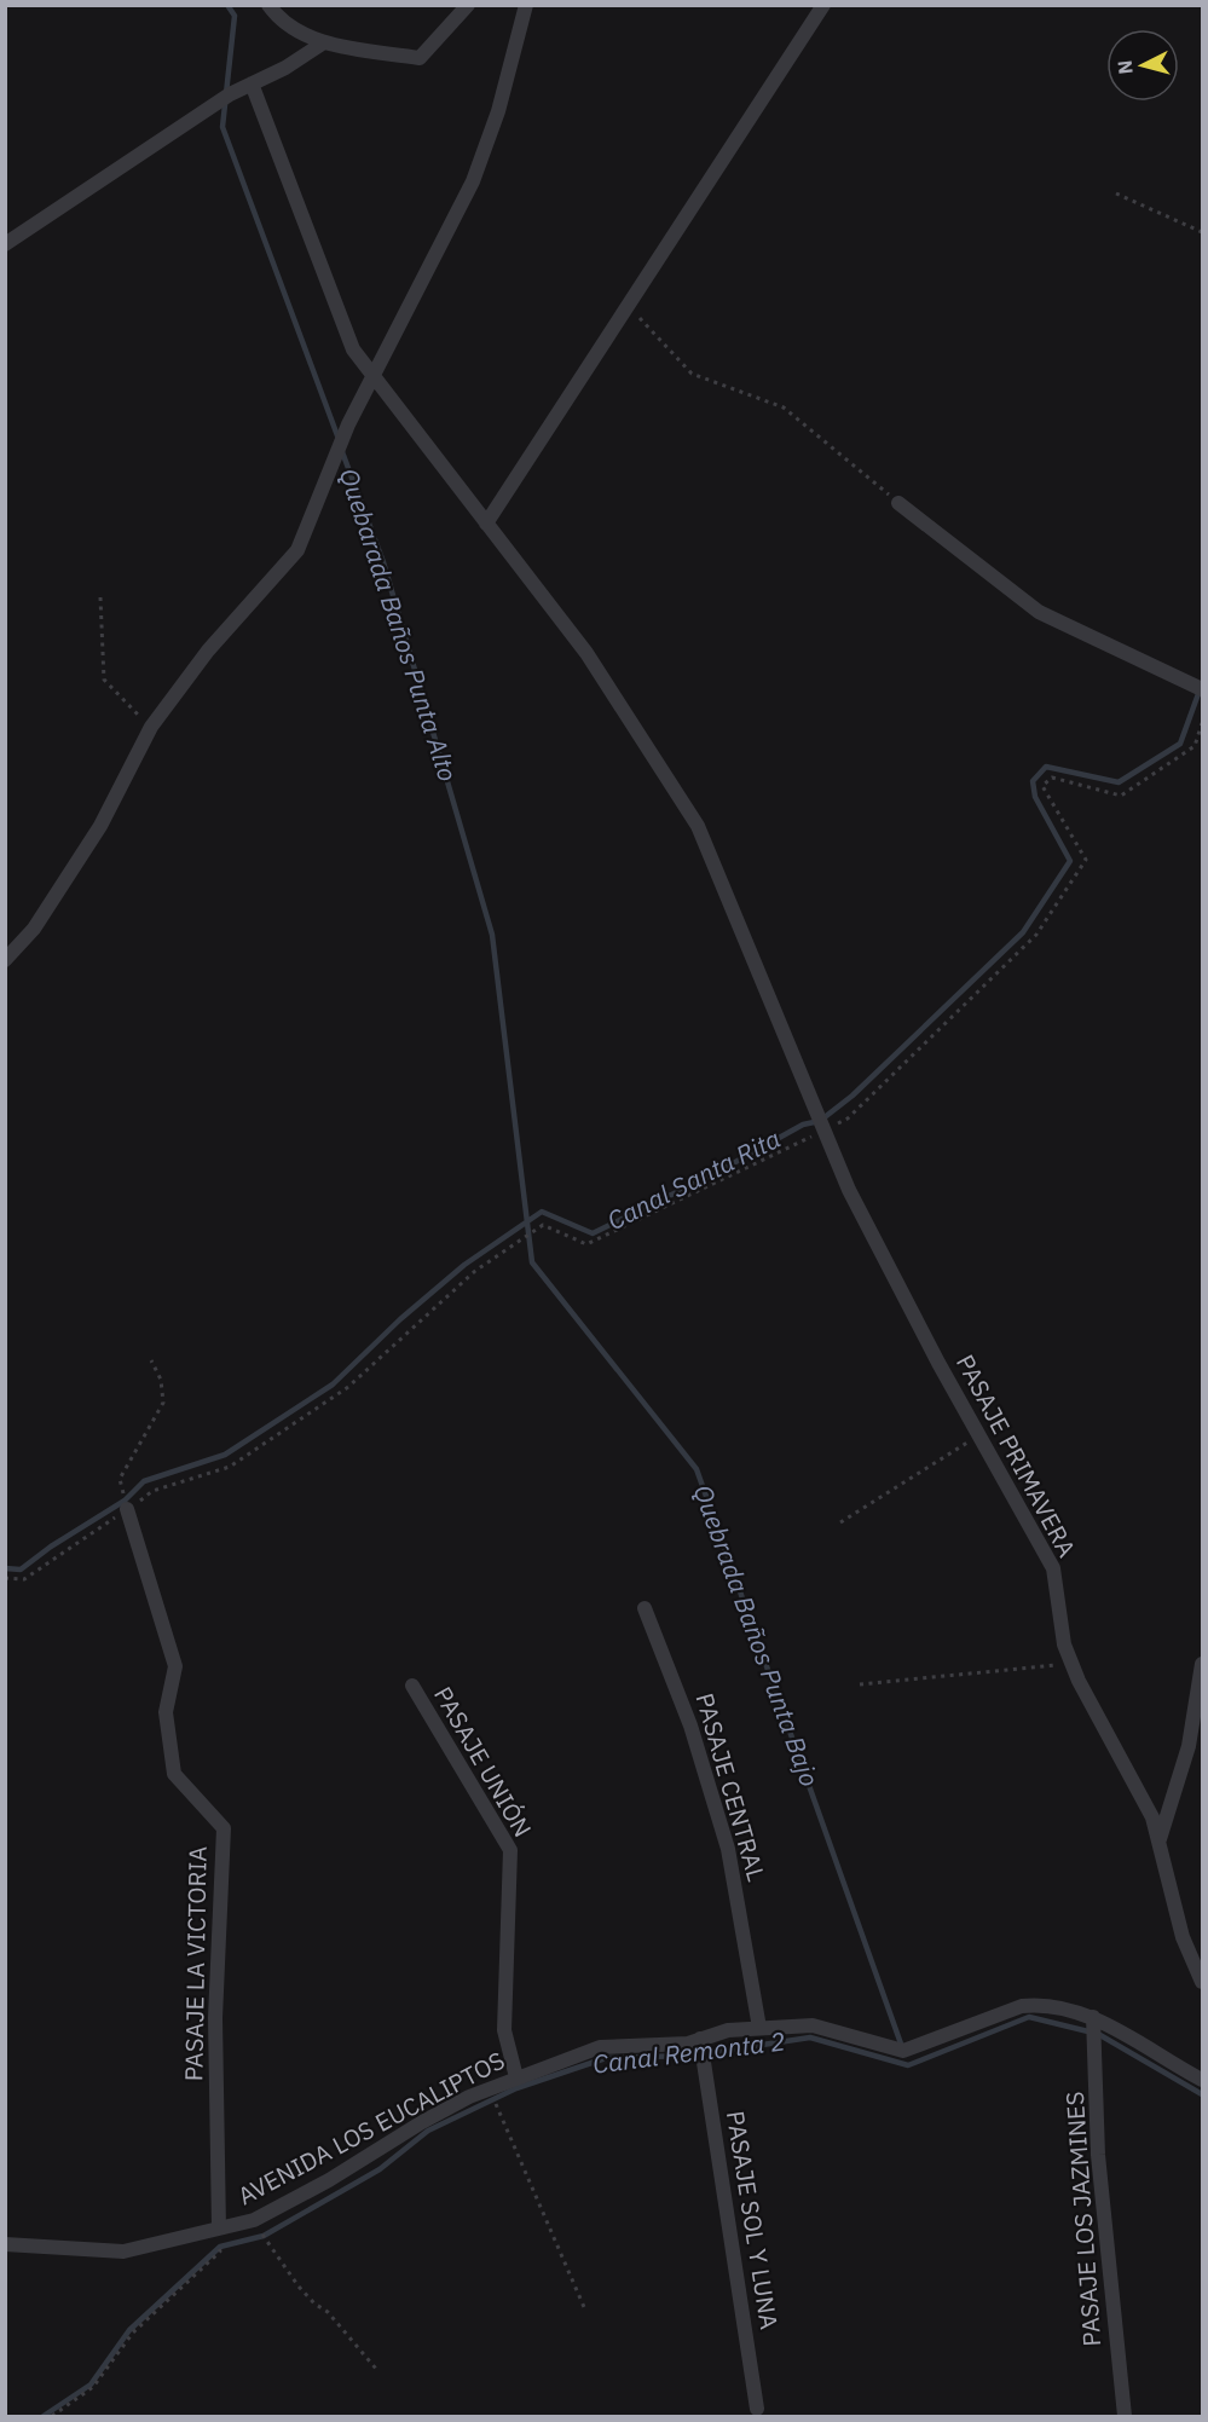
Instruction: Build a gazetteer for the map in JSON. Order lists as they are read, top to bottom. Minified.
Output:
{"streets":{"street":["PASAJE PRIMAVERA","PASAJE UNIÓN","PASAJE CENTRAL","PASAJE LA VICTORIA","AVENIDA LOS EUCALIPTOS","PASAJE LOS JAZMINES","PASAJE SOL Y LUNA"]},"crossings":[["PASAJE UNIÓN","AVENIDA LOS EUCALIPTOS"],["PASAJE CENTRAL","AVENIDA LOS EUCALIPTOS"],["PASAJE LA VICTORIA","AVENIDA LOS EUCALIPTOS"],["AVENIDA LOS EUCALIPTOS","PASAJE LOS JAZMINES"],["AVENIDA LOS EUCALIPTOS","PASAJE SOL Y LUNA"]],"water":["Quebarada Baños Punta Alto","Canal Santa Rita","Quebrada Baños Punta Bajo","Canal Remonta 2"],"north":"left"}
